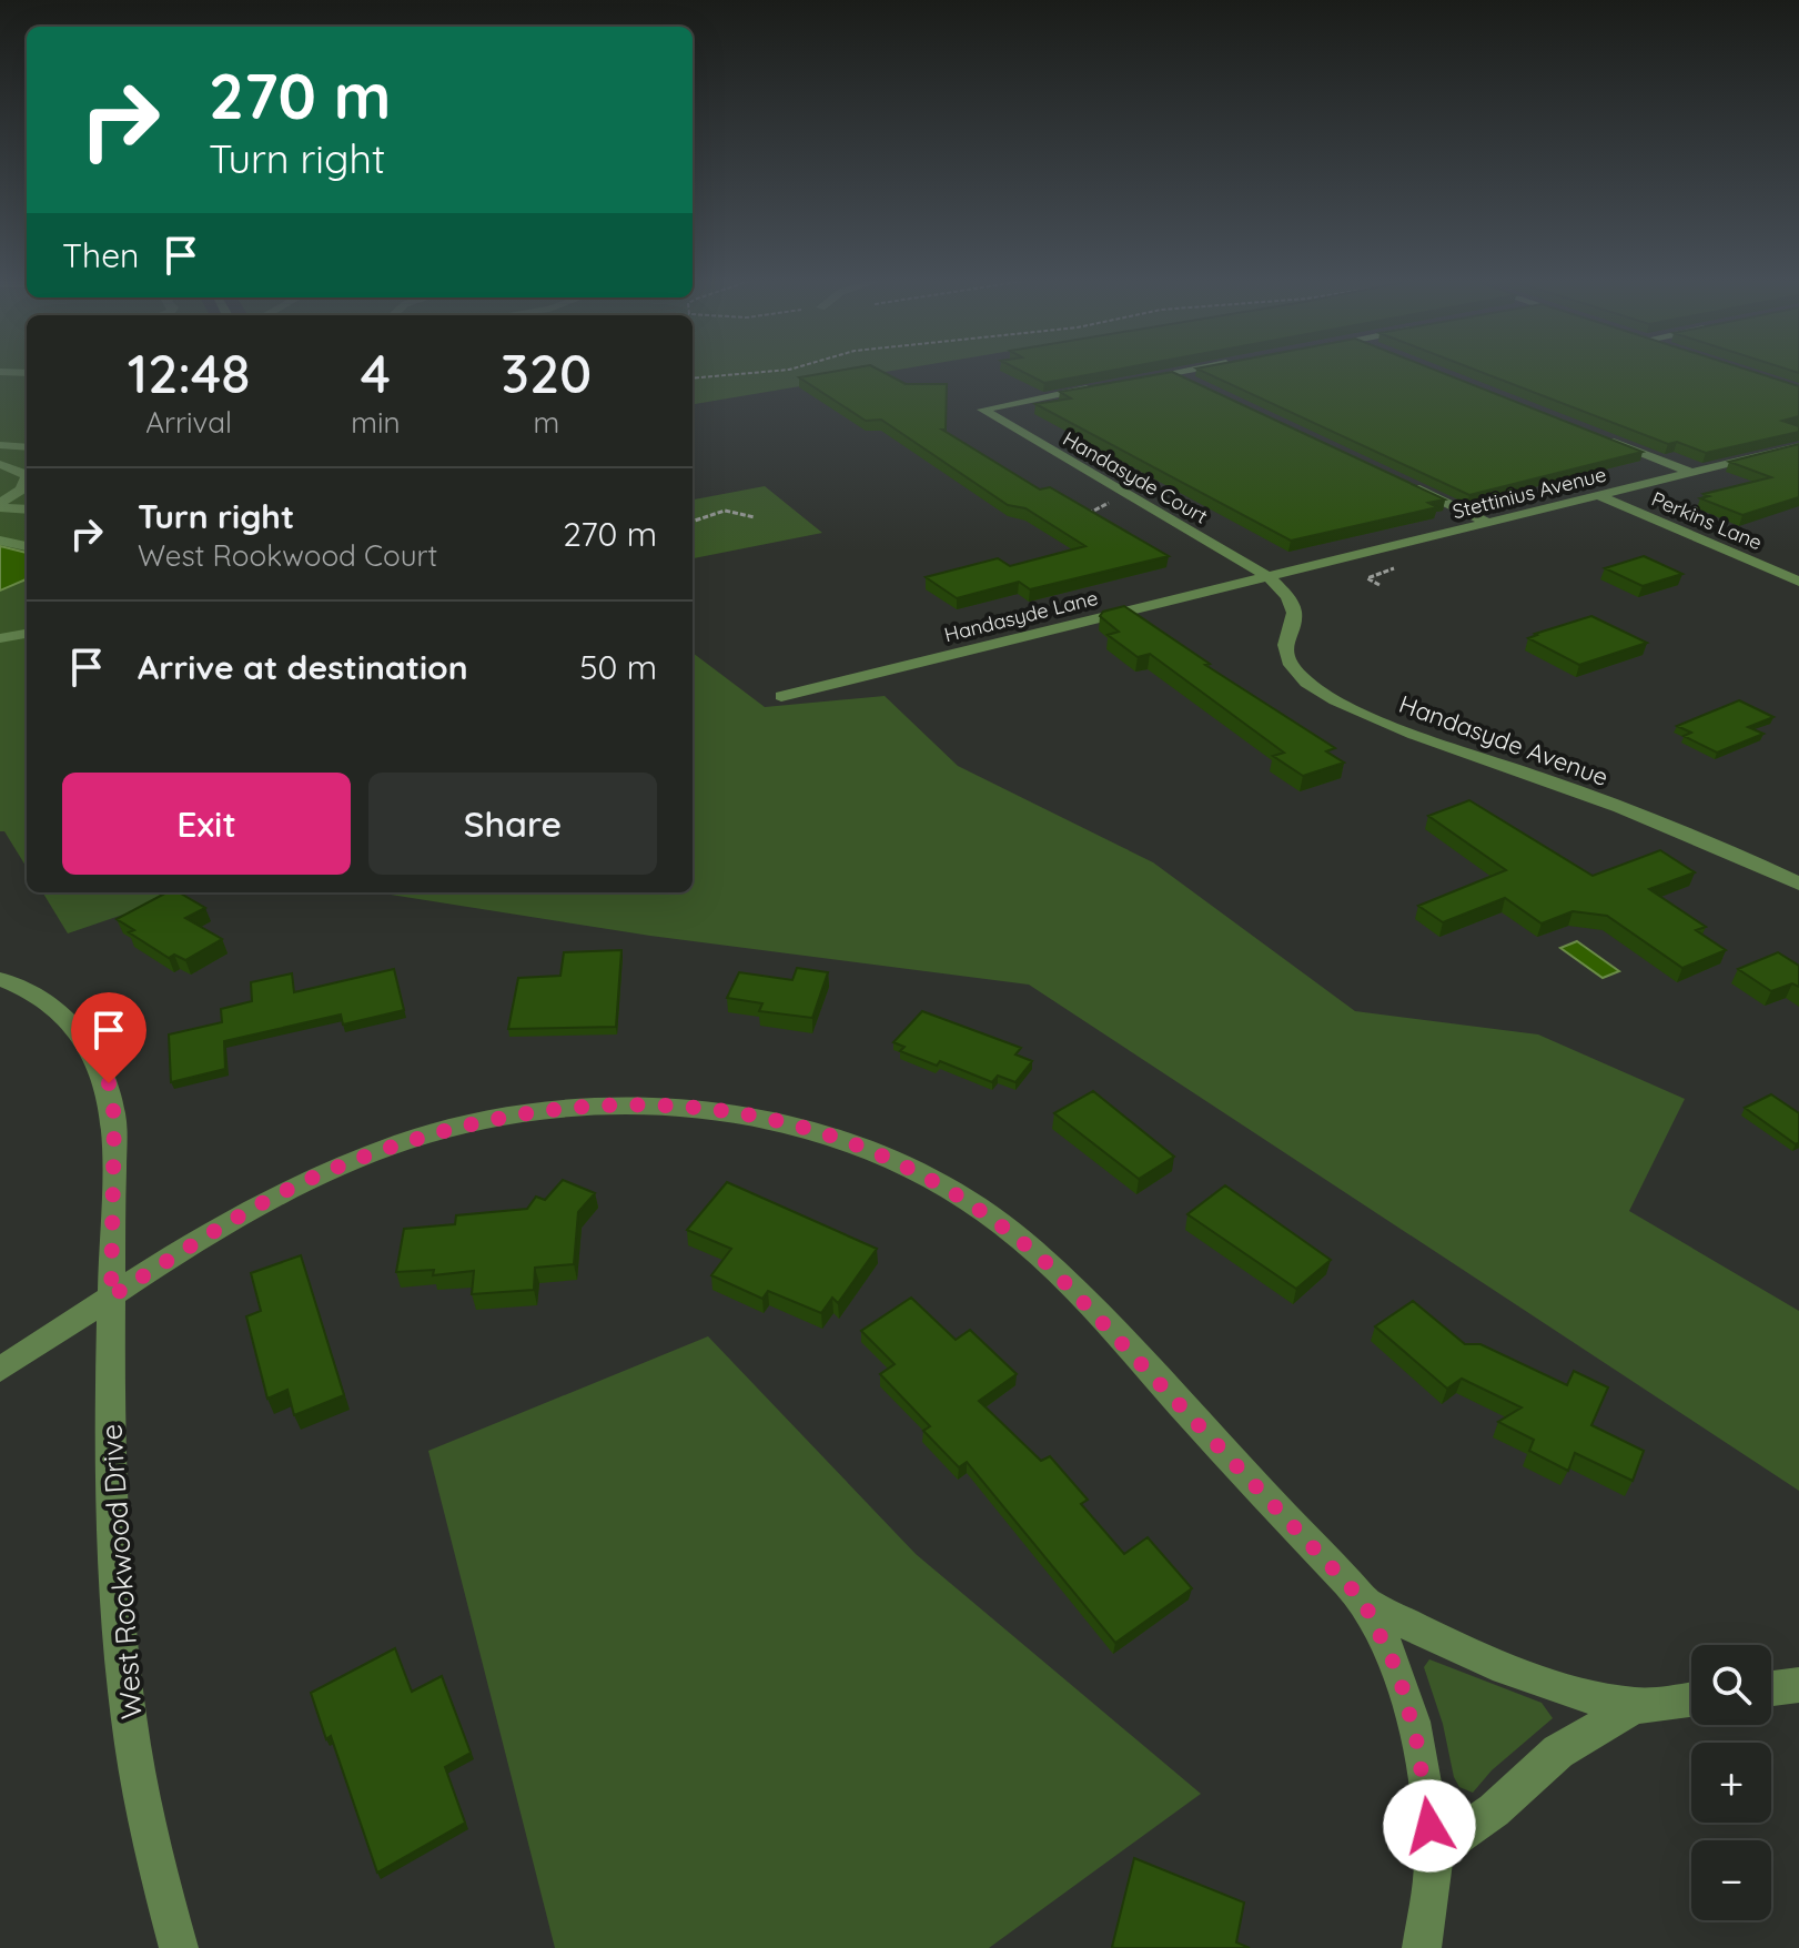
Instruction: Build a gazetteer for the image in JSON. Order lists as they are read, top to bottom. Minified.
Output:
{"streets":{"street":["Handasyde Court","Stettinius Avenue","Perkins Lane","Handasyde Lane","Handasyde Avenue","West Rookwood Drive"]},"crossings":[["Handasyde Court","Stettinius Avenue"],["Handasyde Court","Handasyde Lane"],["Handasyde Court","Handasyde Avenue"],["Stettinius Avenue","Perkins Lane"],["Stettinius Avenue","Handasyde Lane"],["Stettinius Avenue","Handasyde Avenue"],["Handasyde Lane","Handasyde Avenue"]],"page":{"turn":["270 m","Turn right"],"then":"Then","eta":["12:48","Arrival","4","min","320","m"],"list":[{"name":"Turn right","note":"West Rookwood Court","value":"270 m"},{"name":"Arrive at destination","value":"50 m"}],"buttons":["Exit","Share"],"map_buttons":["+","−"]}}
